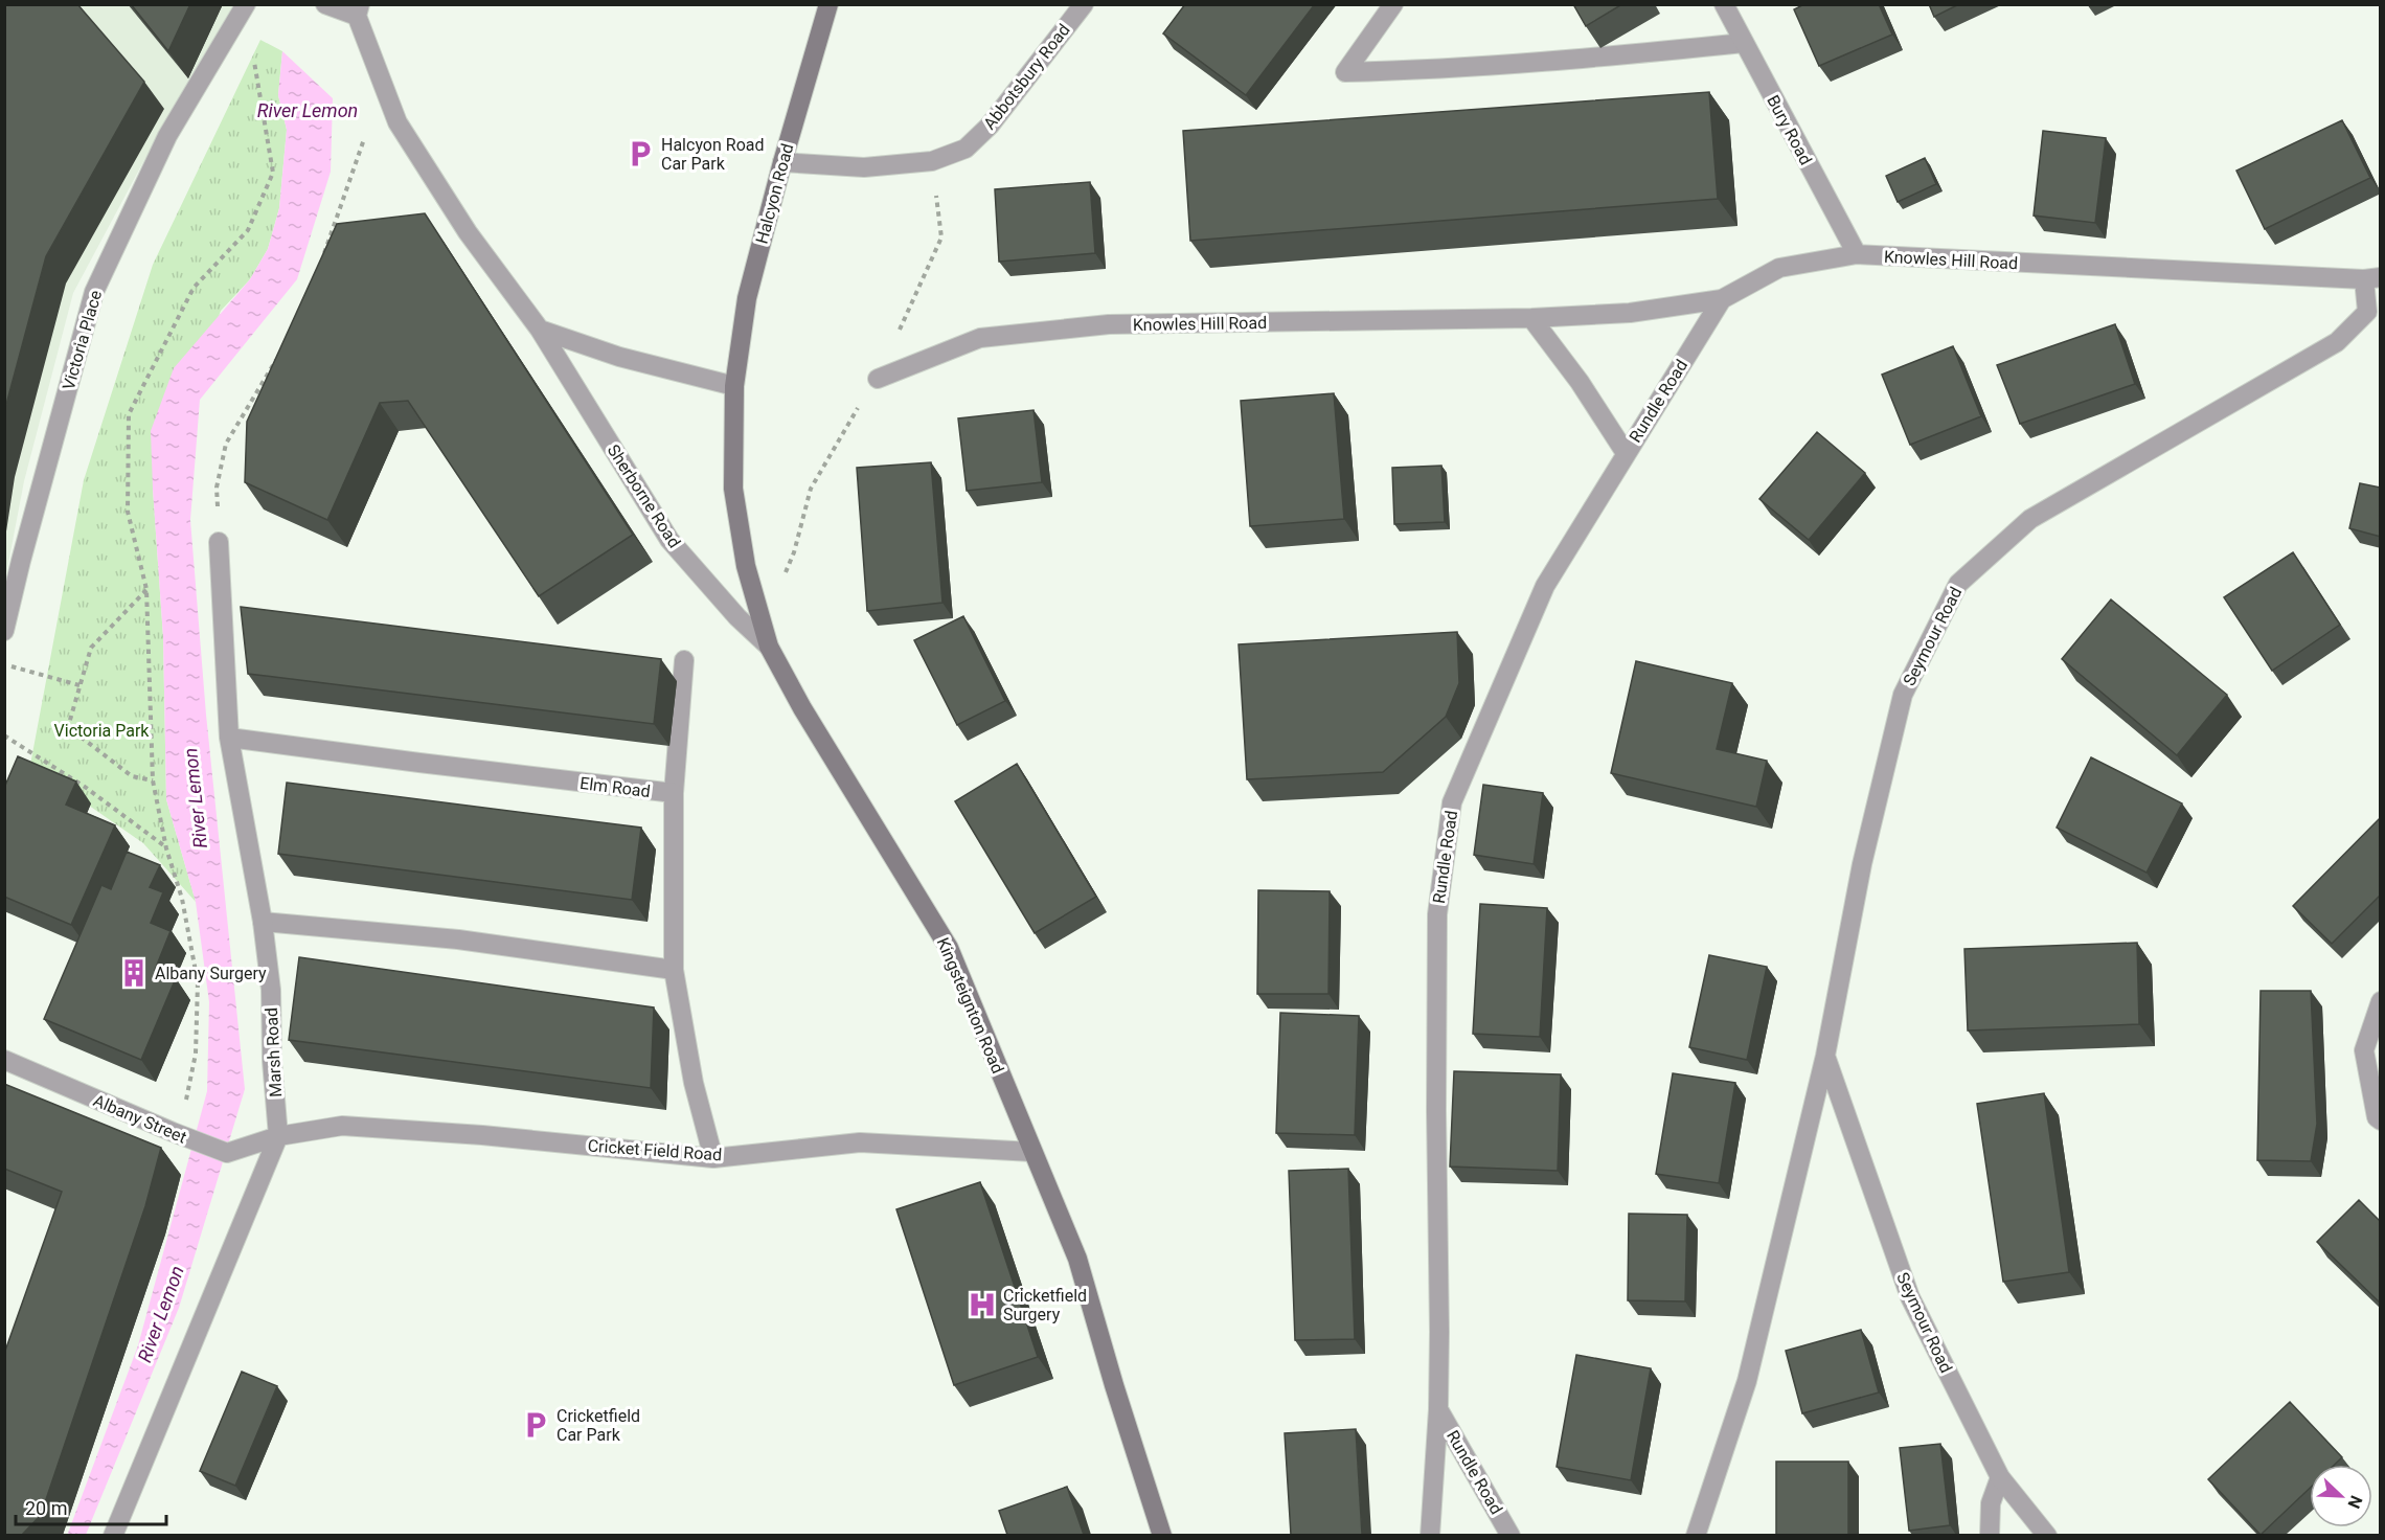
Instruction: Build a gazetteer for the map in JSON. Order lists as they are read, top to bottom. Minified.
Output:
{"streets":{"main road":["Halcyon Road","Kingsteignton Road"],"street":["Abbotsbury Road","Bury Road","Knowles Hill Road","Victoria Place","Rundle Road","Sherborne Road","Seymour Road","Elm Road","Marsh Road","Albany Street","Cricket Field Road"]},"crossings":[["Abbotsbury Road","Halcyon Road"],["Bury Road","Knowles Hill Road"],["Halcyon Road","Kingsteignton Road"],["Knowles Hill Road","Rundle Road"],["Knowles Hill Road","Seymour Road"],["Sherborne Road","Kingsteignton Road"],["Elm Road","Marsh Road"],["Elm Road","Cricket Field Road"],["Kingsteignton Road","Cricket Field Road"],["Marsh Road","Albany Street"],["Marsh Road","Cricket Field Road"],["Albany Street","Cricket Field Road"]],"water":["River Lemon"],"parks":["Victoria Park"],"places":{"parking":["Halcyon Road Car Park","Cricketfield Car Park"],"building":["Albany Surgery"],"hospital":["Cricketfield Surgery"]},"scale_bar":"20 m","north":"bottom right"}
